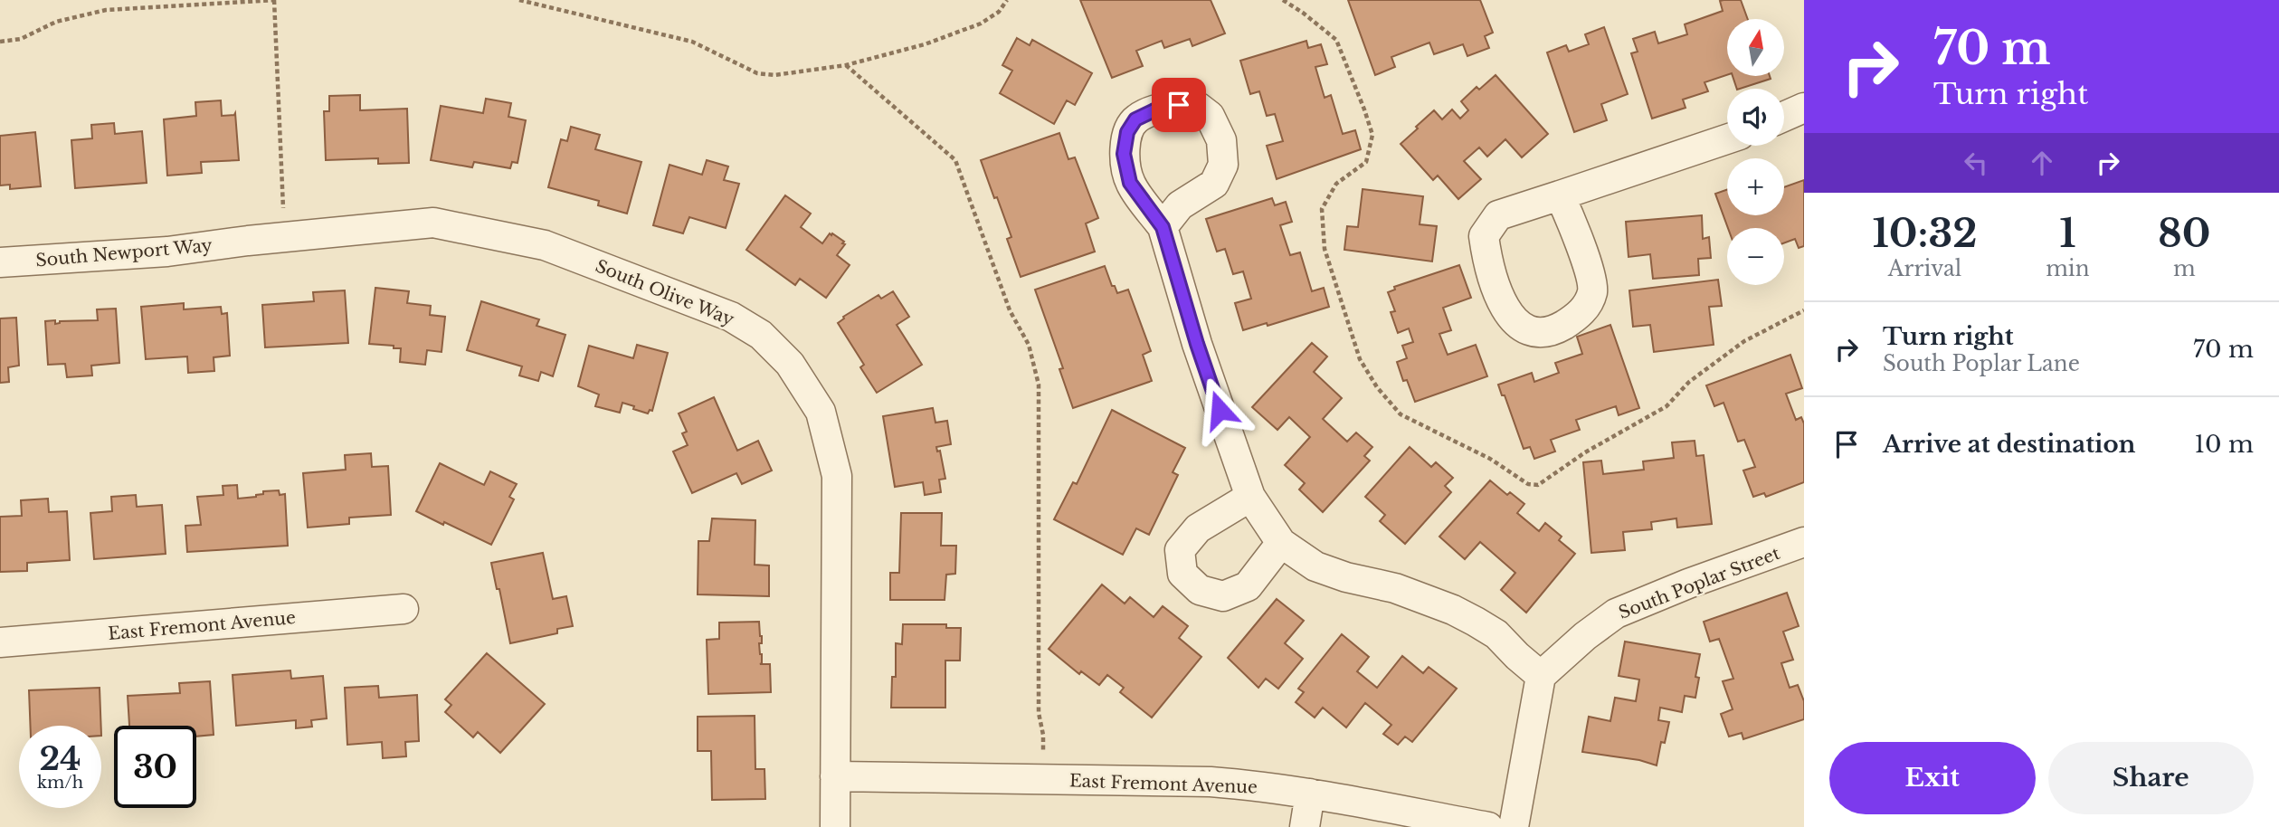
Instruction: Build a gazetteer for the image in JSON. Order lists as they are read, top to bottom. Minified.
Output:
{"streets":{"street":["South Newport Way","South Olive Way","South Poplar Street","East Fremont Avenue"]},"crossings":[["South Newport Way","South Olive Way"],["South Olive Way","East Fremont Avenue"]],"north":"top","page":{"turn":["70 m","Turn right"],"map_buttons":["+","−"],"eta":["10:32","Arrival","1","min","80","m"],"list":[{"name":"Turn right","note":"South Poplar Lane","value":"70 m"},{"name":"Arrive at destination","value":"10 m"}],"speed":"24 km/h","limit":"30","buttons":["Exit","Share"]}}
